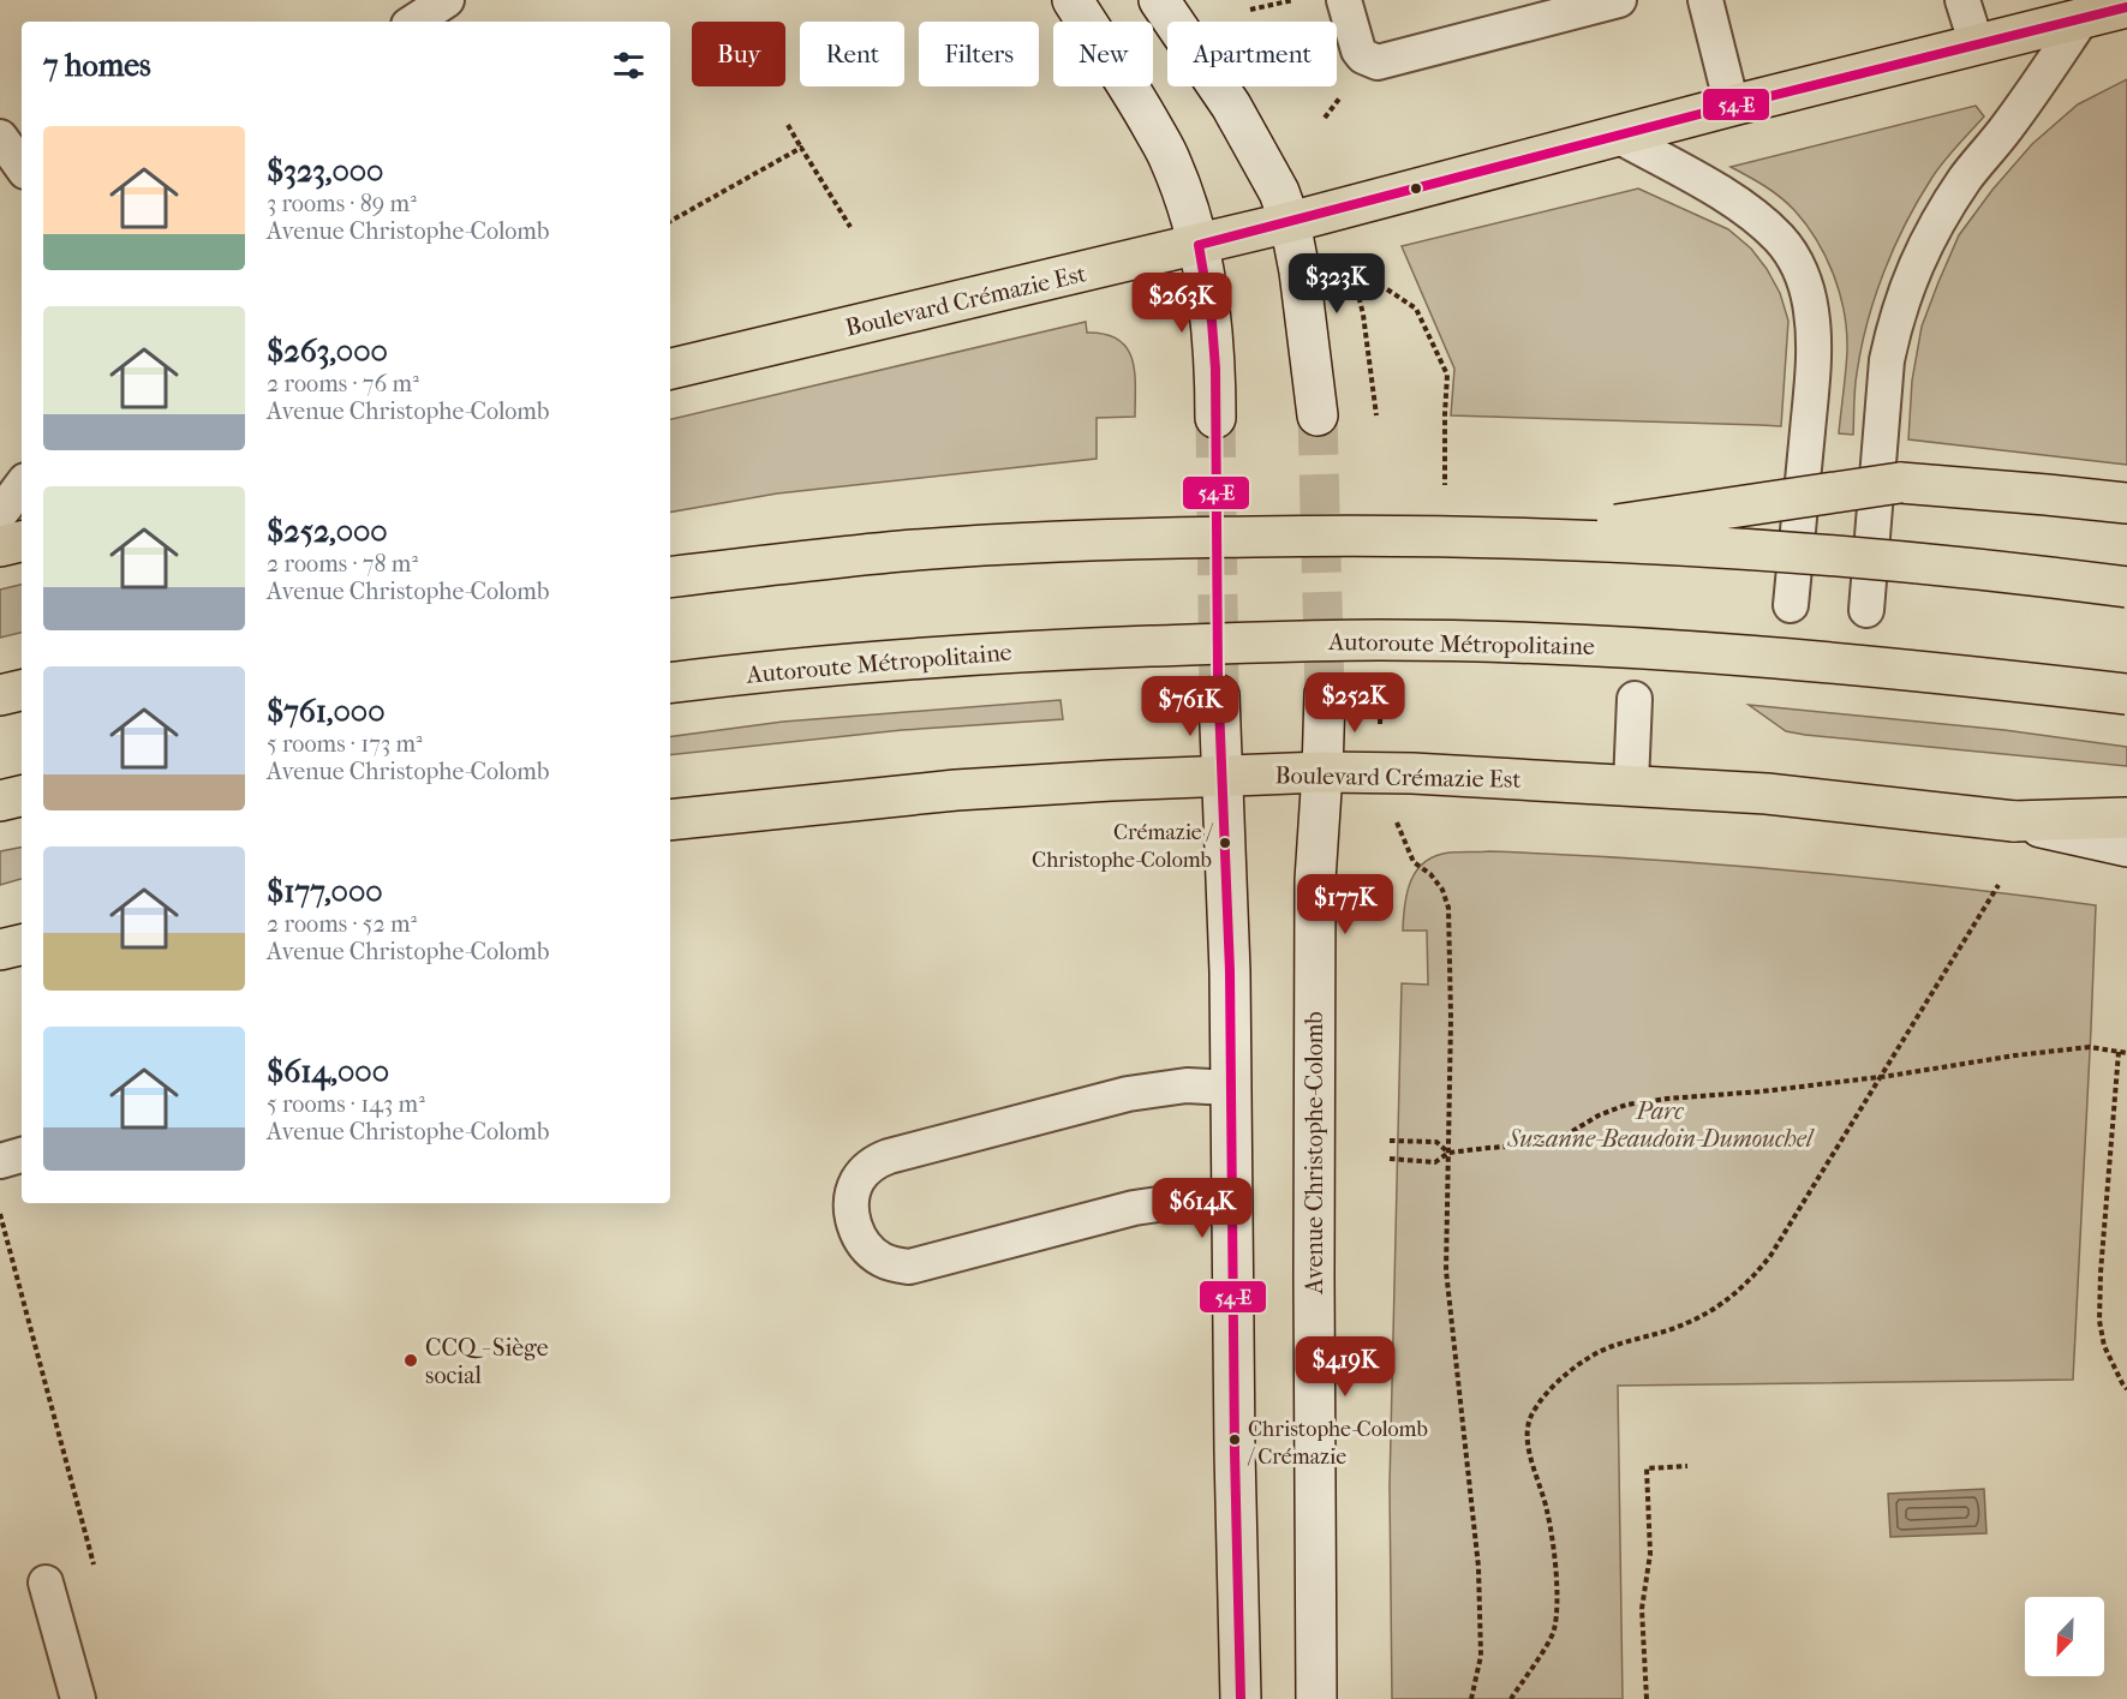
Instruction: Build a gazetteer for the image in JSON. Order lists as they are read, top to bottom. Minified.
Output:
{"streets":{"main road":["Boulevard Crémazie Est","Autoroute Métropolitaine","Avenue Christophe-Colomb"]},"crossings":[["Boulevard Crémazie Est","Avenue Christophe-Colomb"]],"parks":["Parc Suzanne-Beaudoin-Dumouchel"],"places":["Crémazie / Christophe-Colomb","CCQ - Siège social","Christophe-Colomb / Crémazie"],"lines":["transit line 54-E"],"north":"bottom left","page":{"chip":["Buy","Rent","Filters","New","Apartment"],"heading":"7 homes","list":[{"name":"$323,000","note":"3 rooms · 89 m² · Avenue Christophe-Colomb"},{"name":"$263,000","note":"2 rooms · 76 m² · Avenue Christophe-Colomb"},{"name":"$252,000","note":"2 rooms · 78 m² · Avenue Christophe-Colomb"},{"name":"$761,000","note":"5 rooms · 173 m² · Avenue Christophe-Colomb"},{"name":"$177,000","note":"2 rooms · 52 m² · Avenue Christophe-Colomb"},{"name":"$614,000","note":"5 rooms · 143 m² · Avenue Christophe-Colomb"}],"price":["$323K","$263K","$252K","$761K","$177K","$614K","$419K"]}}
